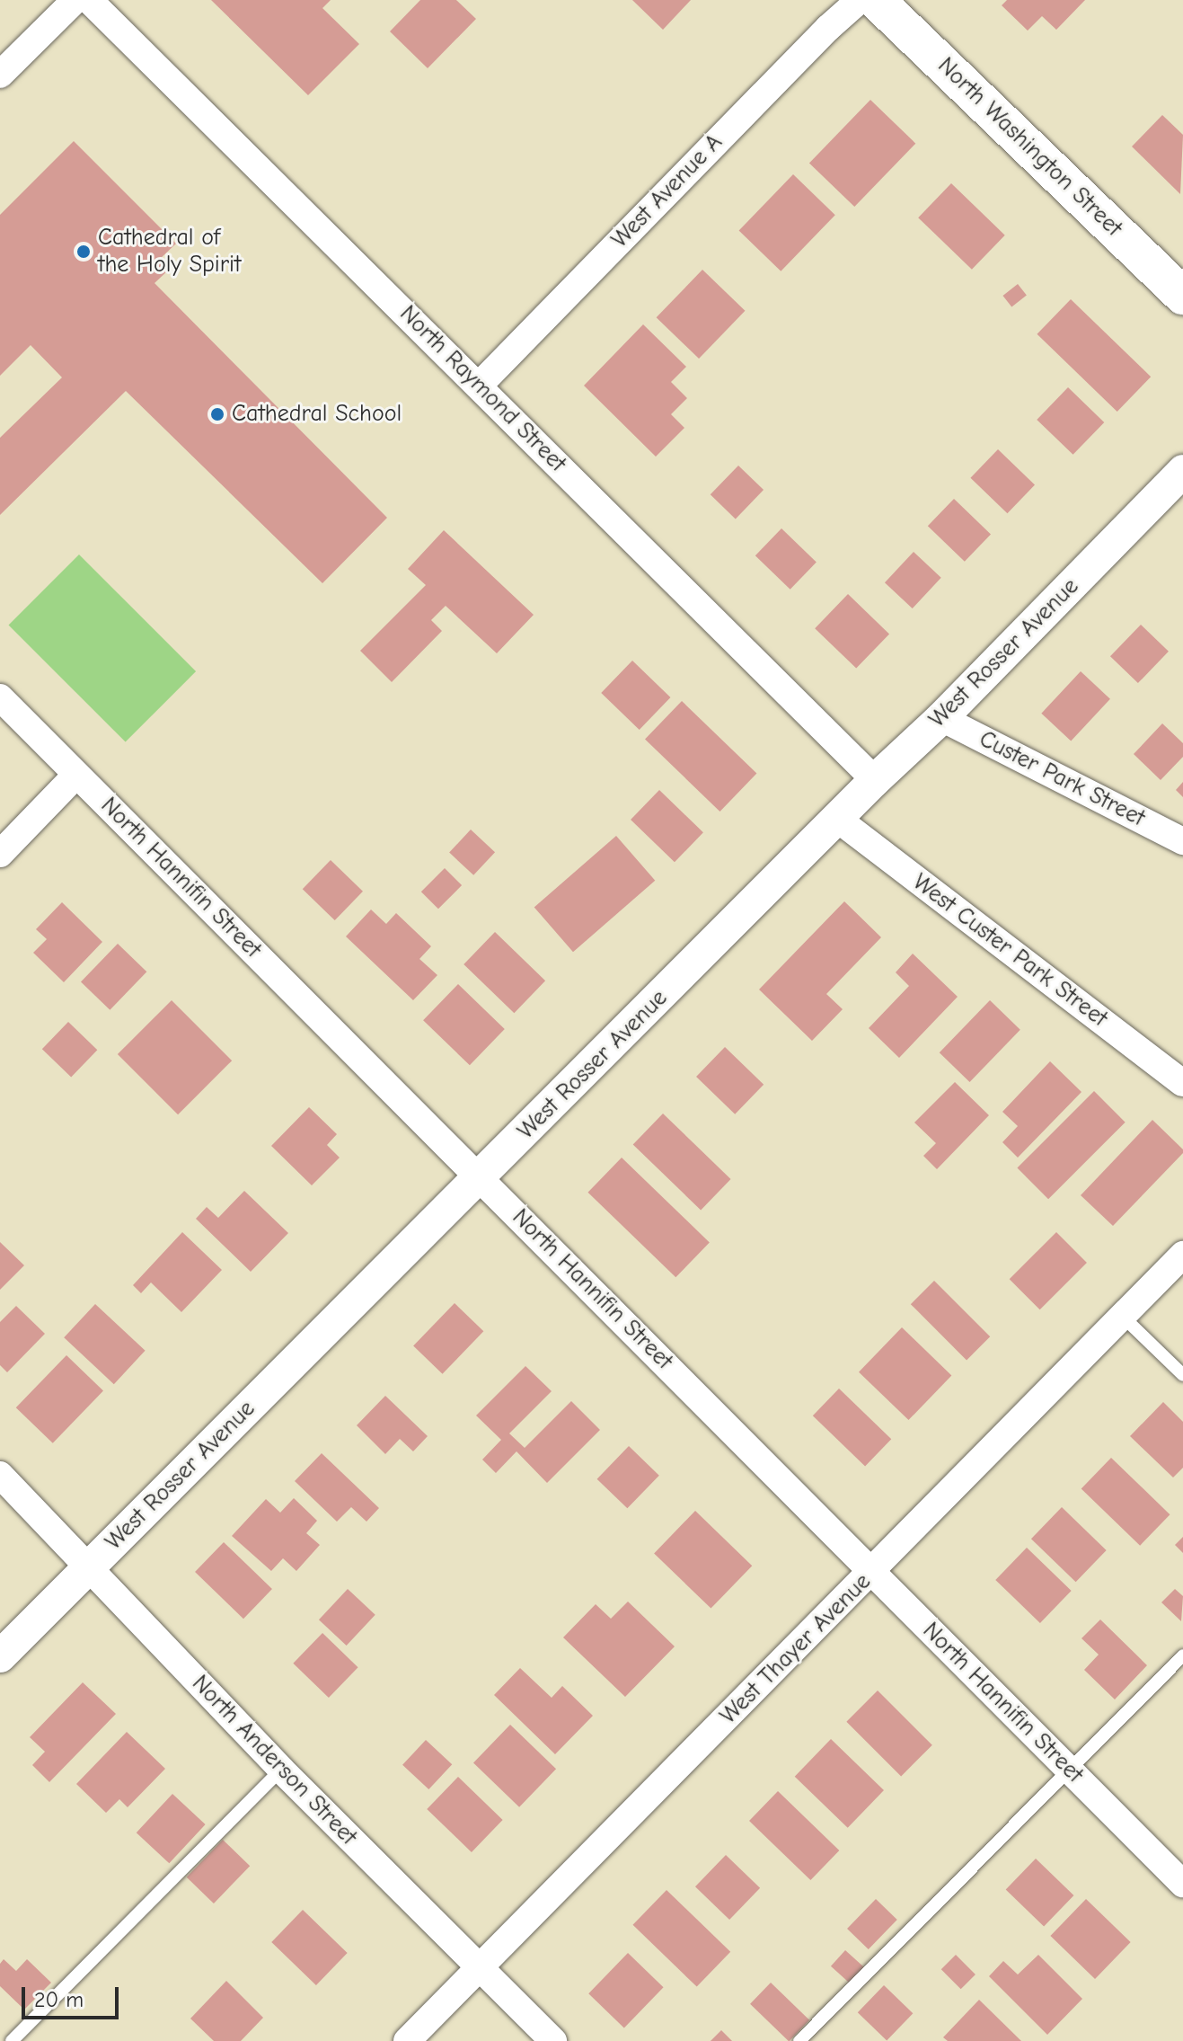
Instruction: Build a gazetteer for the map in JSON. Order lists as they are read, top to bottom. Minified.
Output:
{"streets":{"main road":["North Washington Street"],"street":["West Avenue A","North Raymond Street","West Rosser Avenue","Custer Park Street","North Hannifin Street","West Custer Park Street","West Thayer Avenue","North Anderson Street"]},"crossings":[["West Avenue A","North Raymond Street"],["North Raymond Street","West Rosser Avenue"],["West Rosser Avenue","Custer Park Street"],["West Rosser Avenue","North Hannifin Street"],["West Rosser Avenue","West Custer Park Street"],["West Rosser Avenue","North Anderson Street"],["North Hannifin Street","West Thayer Avenue"],["West Thayer Avenue","North Anderson Street"]],"places":["Cathedral of the Holy Spirit","Cathedral School"],"scale_bar":"20 m"}
